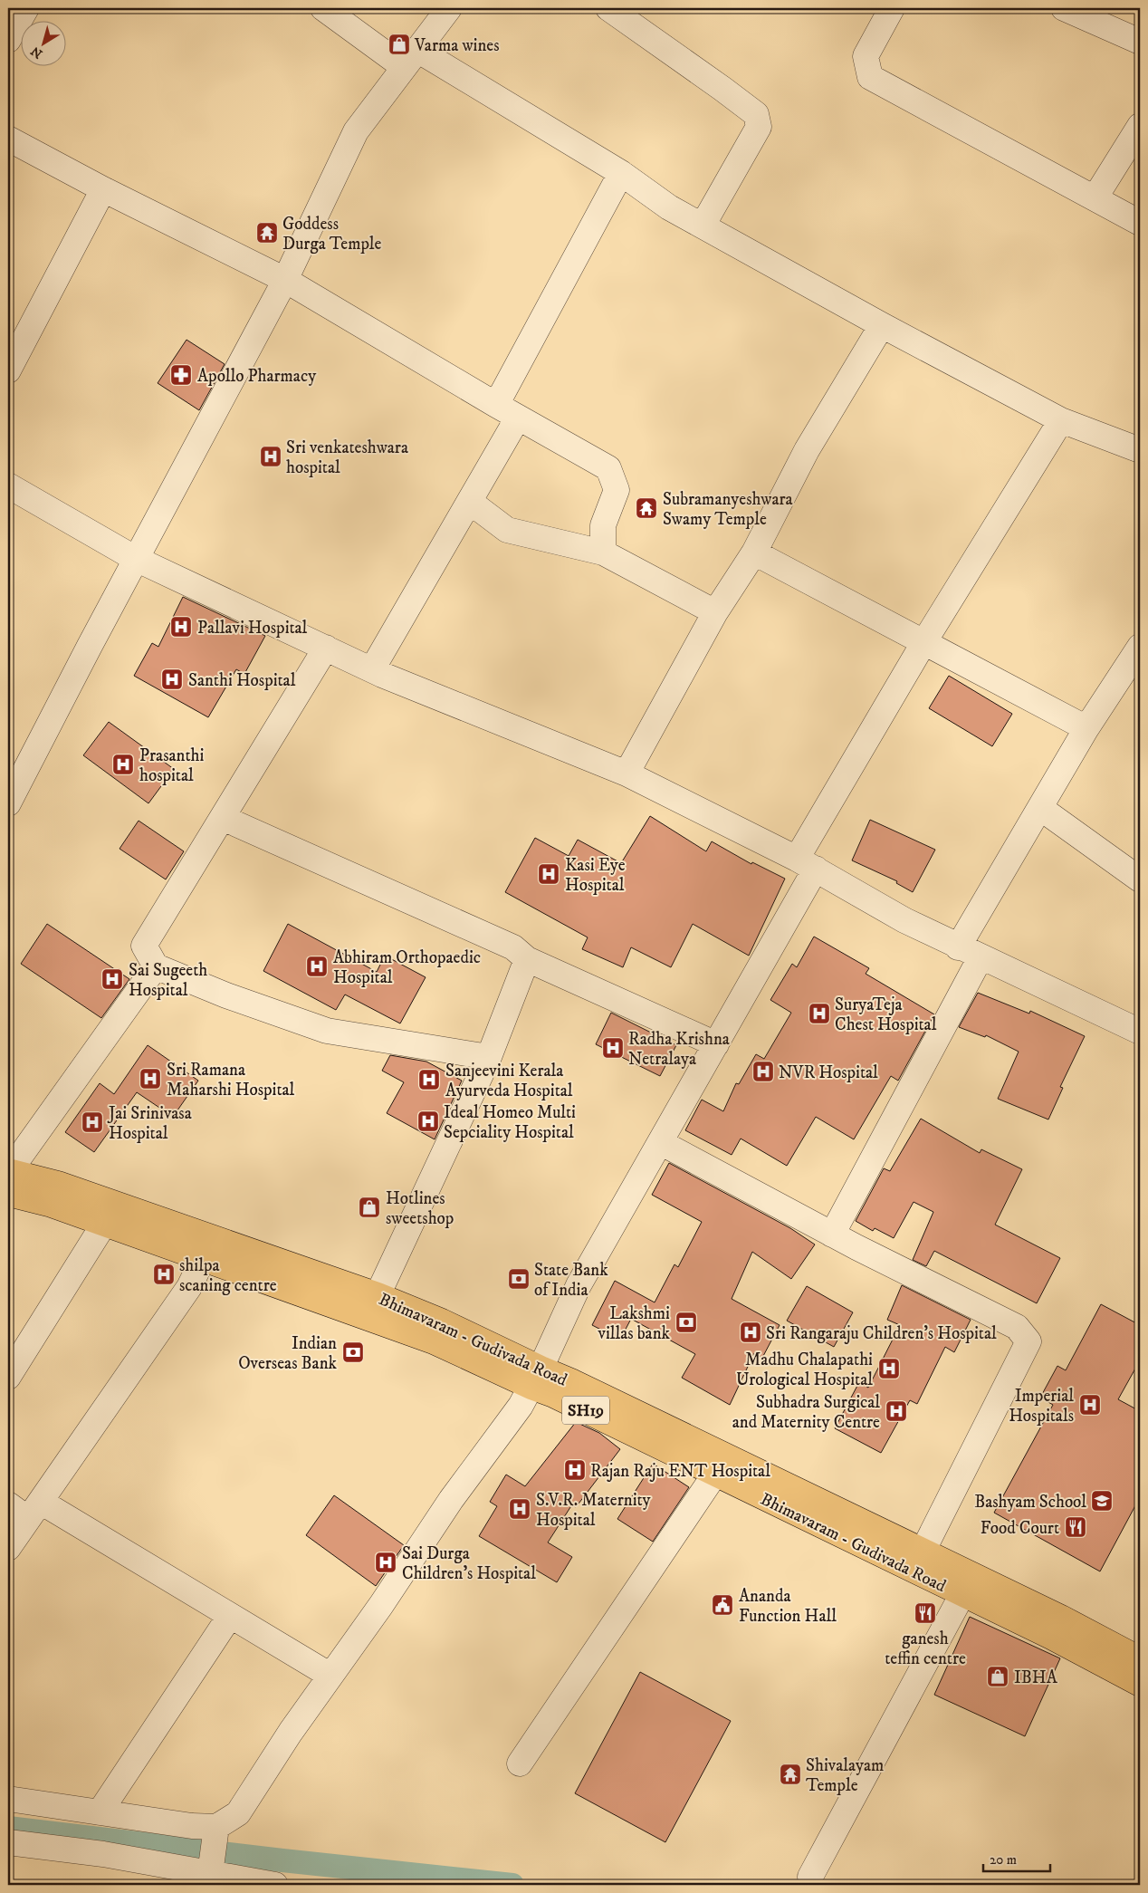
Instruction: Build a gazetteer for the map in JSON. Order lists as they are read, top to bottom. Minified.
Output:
{"streets":{"main road":["Bhimavaram - Gudivada Road","SH19"]},"places":{"shop":["Varma wines","Hotlines sweetshop","IBHA"],"temple":["Goddess Durga Temple","Subramanyeshwara Swamy Temple","Shivalayam Temple"],"pharmacy":["Apollo Pharmacy"],"hospital":["Sri venkateshwara hospital","Pallavi Hospital","Santhi Hospital","Prasanthi hospital","Kasi Eye Hospital","Abhiram Orthopaedic Hospital","Sai Sugeeth Hospital","SuryaTeja Chest Hospital","Radha Krishna Netralaya","NVR Hospital","Sri Ramana Maharshi Hospital","Sanjeevini Kerala Ayurveda Hospital","Ideal Homeo Multi Sepciality Hospital","Jai Srinivasa Hospital","shilpa scaning centre","Sri Rangaraju Children's Hospital","Madhu Chalapathi Urological Hospital","Imperial Hospitals","Subhadra Surgical and Maternity Centre","Rajan Raju ENT Hospital","S.V.R. Maternity Hospital","Sai Durga Children's Hospital"],"bank":["State Bank of India","Lakshmi villas bank","Indian Overseas Bank"],"school or university":["Bashyam School"],"restaurant":["Food Court","ganesh teffin centre"],"public building":["Ananda Function Hall"]},"scale_bar":"20 m","north":"bottom left"}
